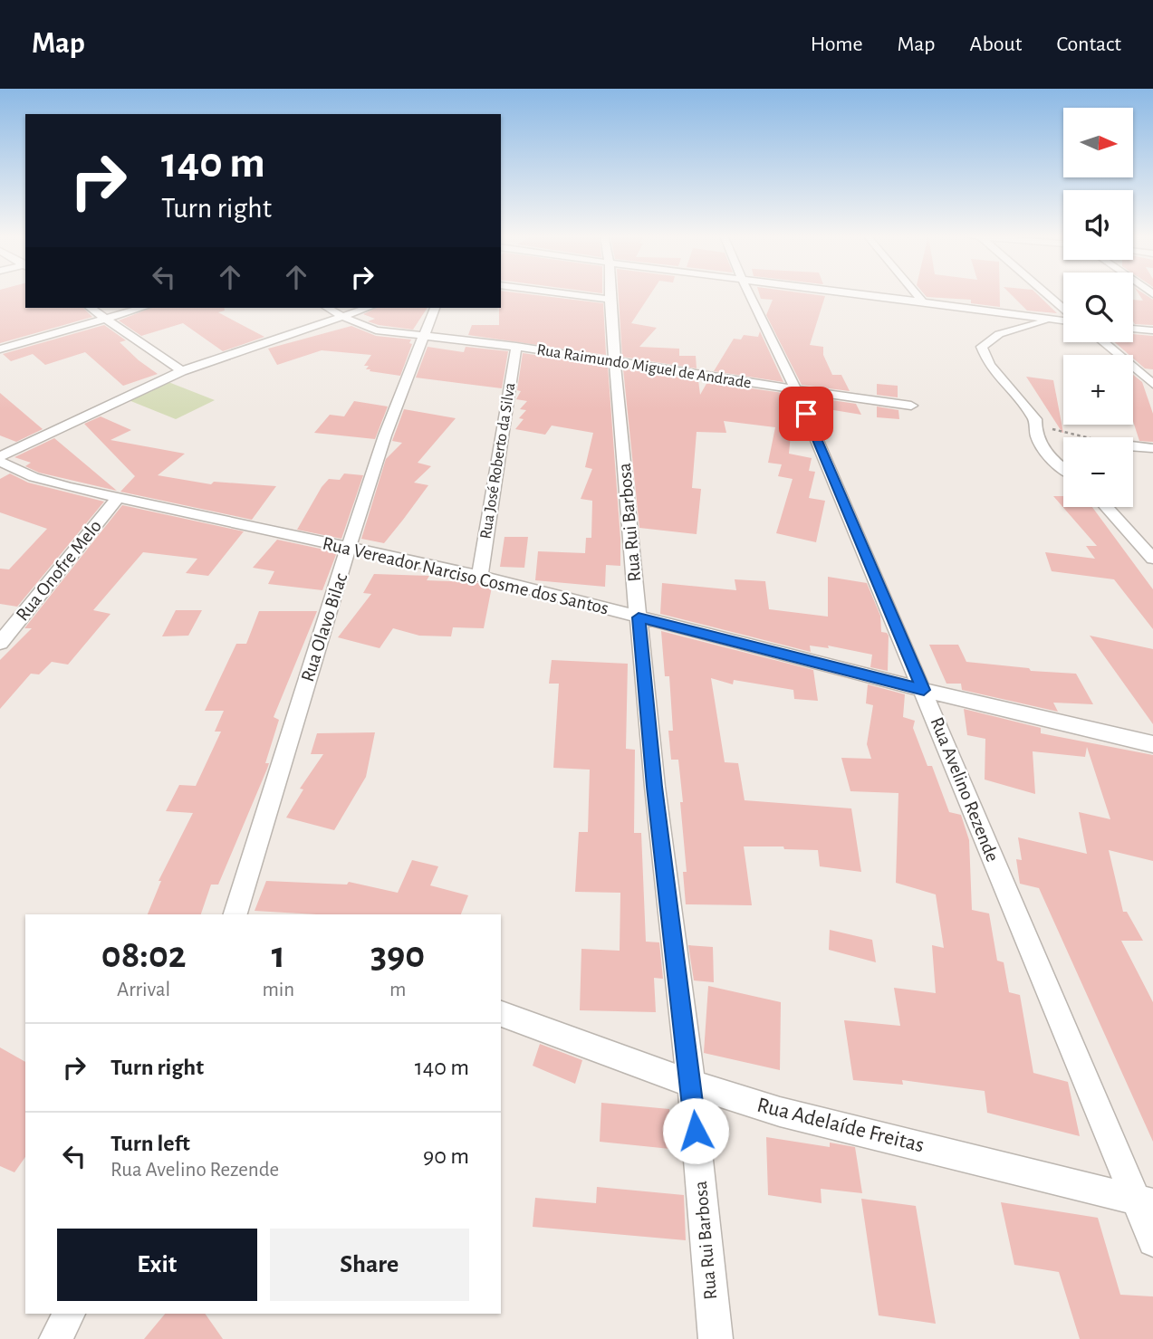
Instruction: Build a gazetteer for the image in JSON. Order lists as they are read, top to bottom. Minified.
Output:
{"streets":{"street":["Rua Raimundo Miguel de Andrade","Rua José Roberto da Silva","Rua Rui Barbosa","Rua Onofre Melo","Rua Vereador Narciso Cosme dos Santos","Rua Olavo Bilac","Rua Avelino Rezende","Rua Adelaíde Freitas"]},"crossings":[["Rua Raimundo Miguel de Andrade","Rua José Roberto da Silva"],["Rua Raimundo Miguel de Andrade","Rua Rui Barbosa"],["Rua Raimundo Miguel de Andrade","Rua Olavo Bilac"],["Rua Raimundo Miguel de Andrade","Rua Avelino Rezende"],["Rua José Roberto da Silva","Rua Vereador Narciso Cosme dos Santos"],["Rua Rui Barbosa","Rua Vereador Narciso Cosme dos Santos"],["Rua Rui Barbosa","Rua Adelaíde Freitas"],["Rua Onofre Melo","Rua Vereador Narciso Cosme dos Santos"],["Rua Vereador Narciso Cosme dos Santos","Rua Olavo Bilac"],["Rua Vereador Narciso Cosme dos Santos","Rua Avelino Rezende"],["Rua Avelino Rezende","Rua Adelaíde Freitas"]],"north":"right","page":{"header":"Map","nav":["Home","Map","About","Contact"],"map_buttons":["+","−"],"turn":["140 m","Turn right"],"eta":["08:02","Arrival","1","min","390","m"],"list":[{"name":"Turn right","value":"140 m"},{"name":"Turn left","note":"Rua Avelino Rezende","value":"90 m"}],"buttons":["Exit","Share"]}}
